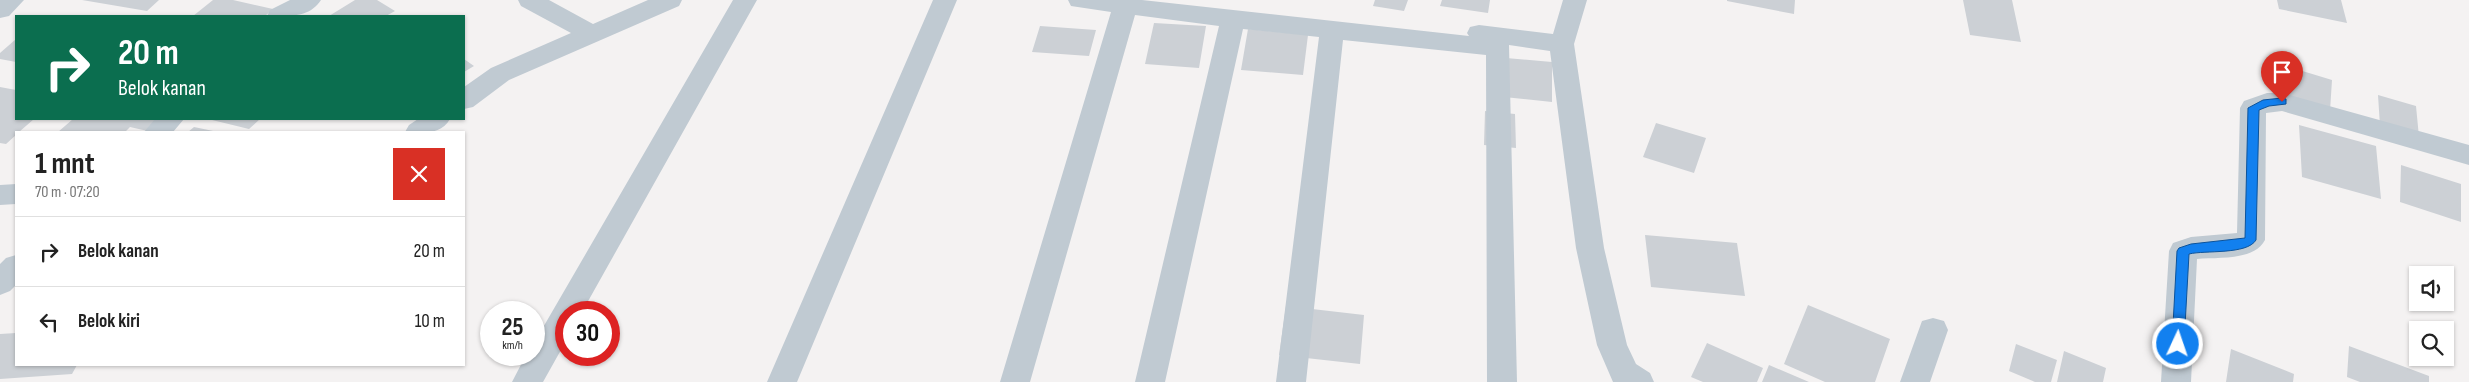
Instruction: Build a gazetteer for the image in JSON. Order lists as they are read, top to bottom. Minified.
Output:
{"page":{"turn":["20 m","Belok kanan"],"heading":["1 mnt","70 m · 07:20"],"list":[{"name":"Belok kanan","value":"20 m"},{"name":"Belok kiri","value":"10 m"}],"speed":"25 km/h","limit":"30"}}
